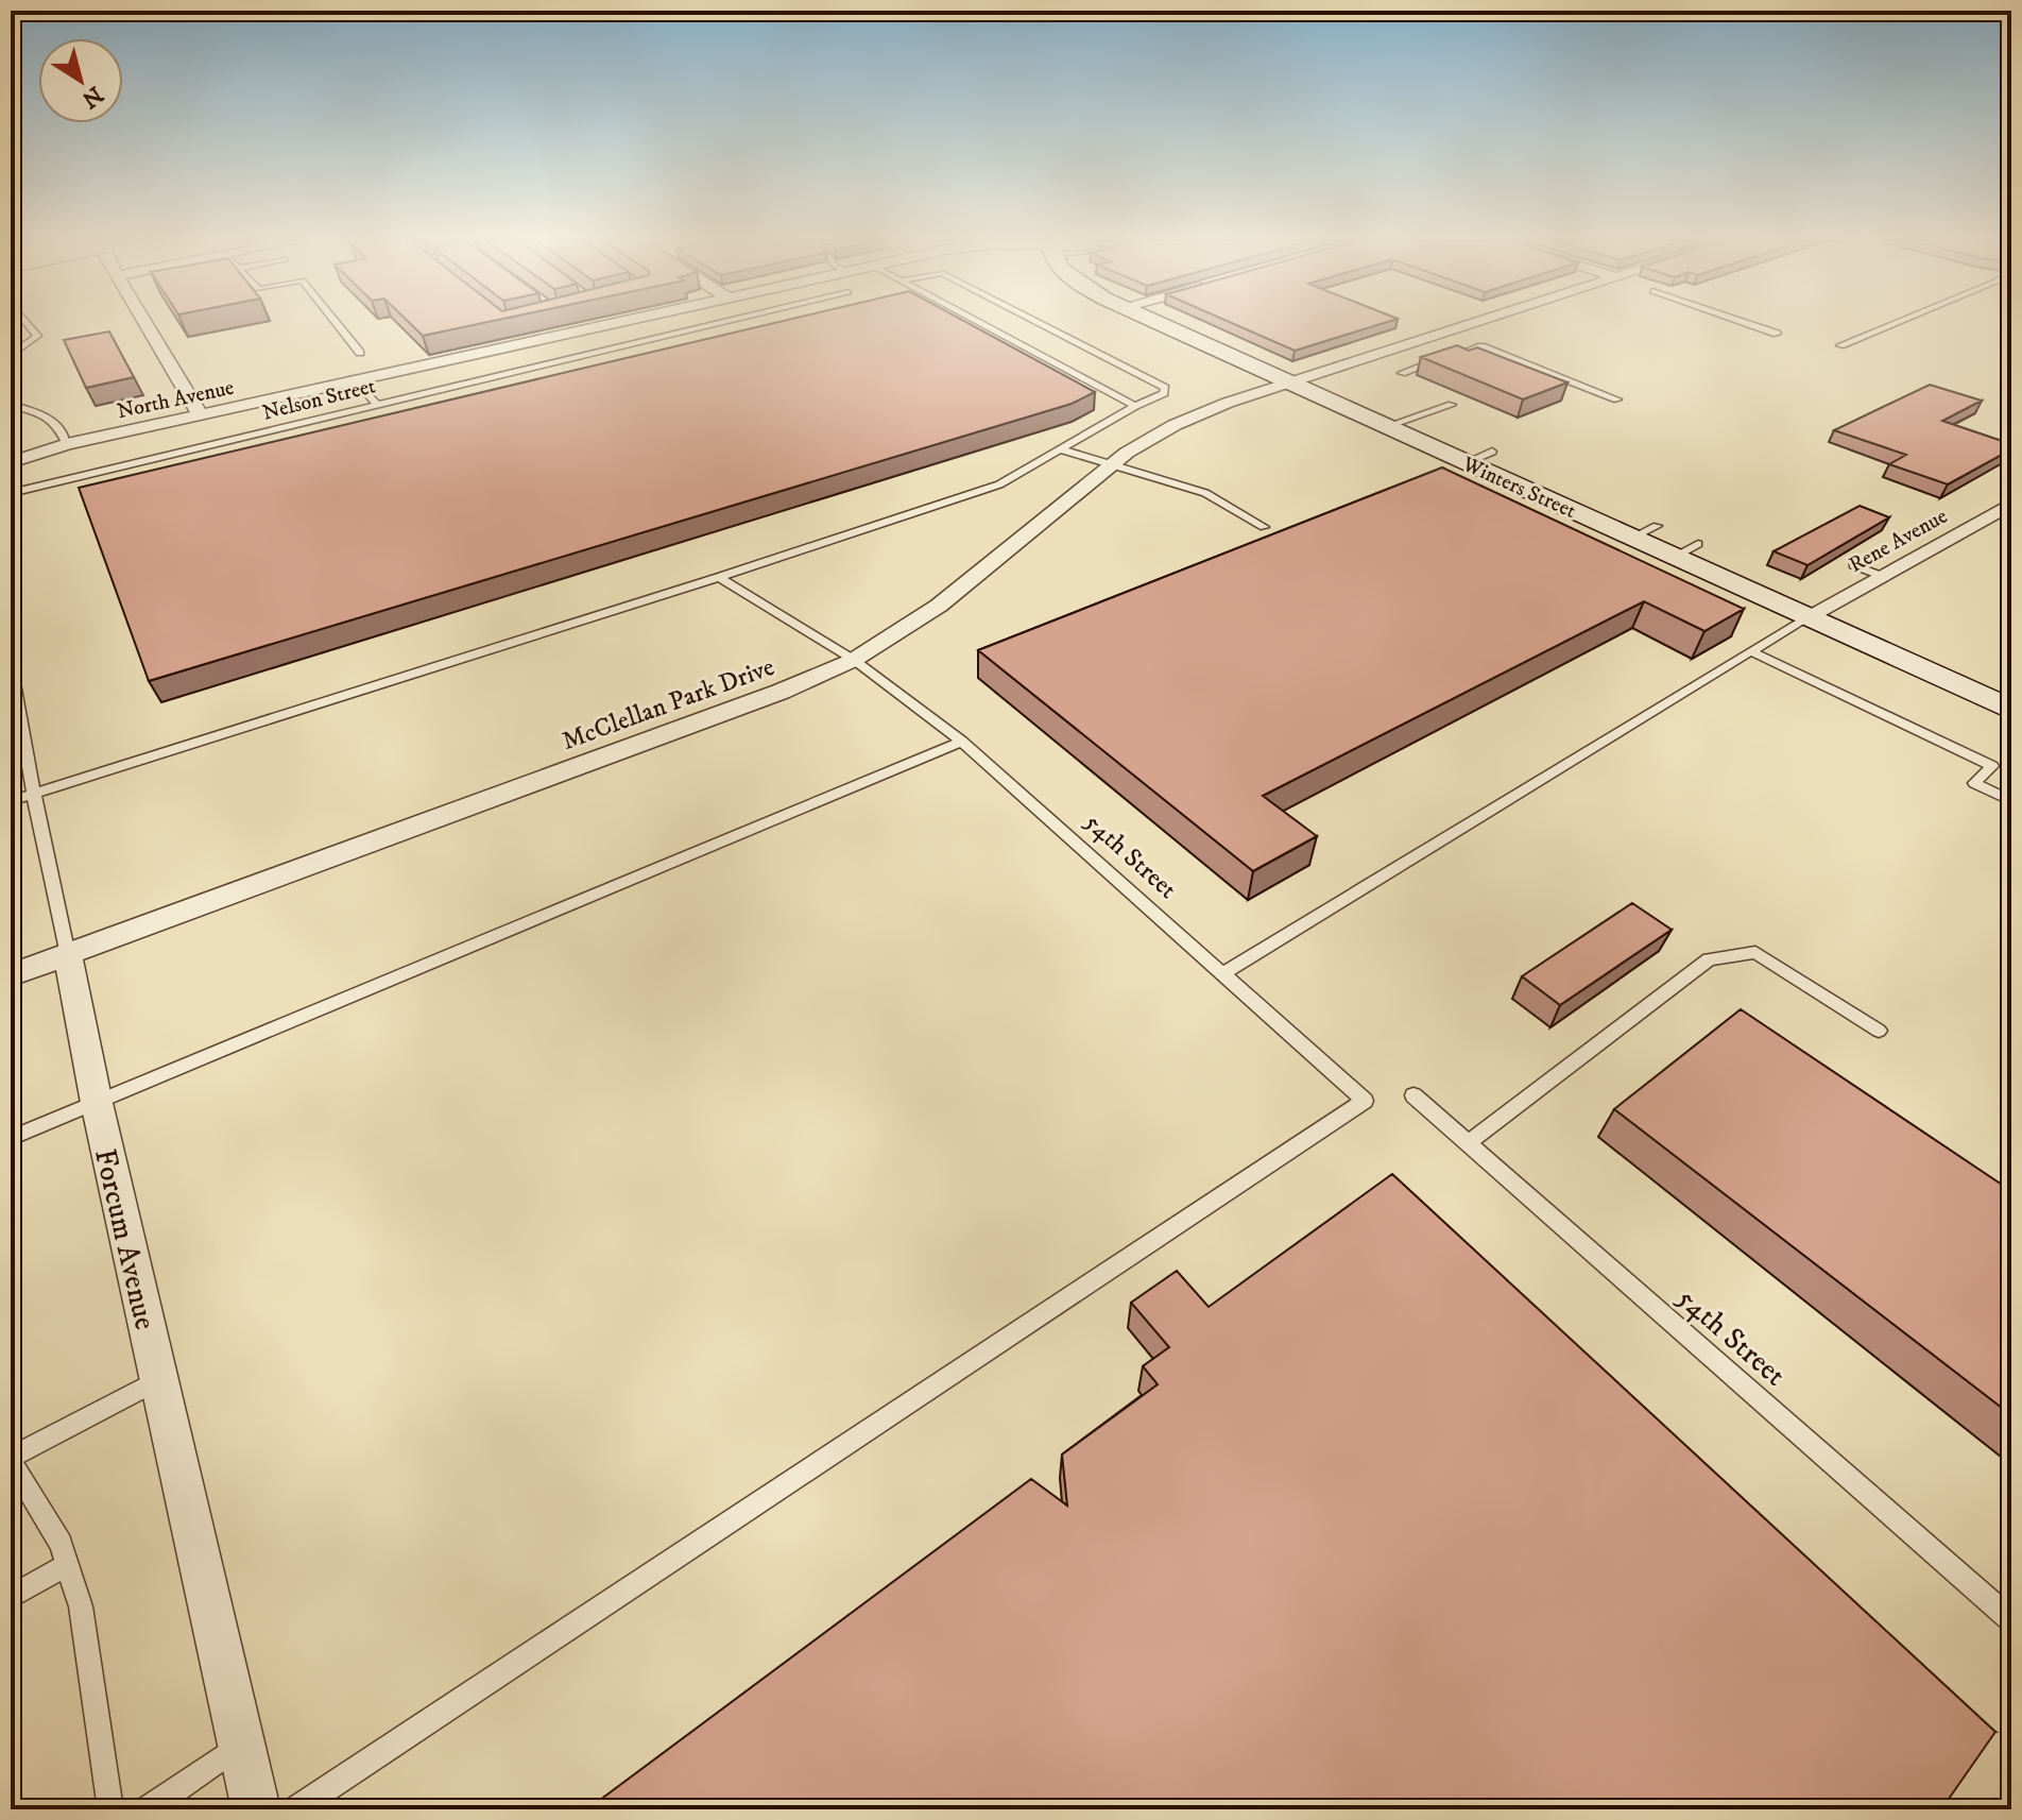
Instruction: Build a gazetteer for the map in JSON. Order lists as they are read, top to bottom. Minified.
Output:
{"streets":{"main road":["Winters Street"],"street":["North Avenue","Rene Avenue","McClellan Park Drive","Forcum Avenue"],"lane":["Nelson Street","54th Street"]},"crossings":[["Winters Street","Rene Avenue"],["Winters Street","McClellan Park Drive"],["McClellan Park Drive","54th Street"],["McClellan Park Drive","Forcum Avenue"]],"north":"bottom right"}
